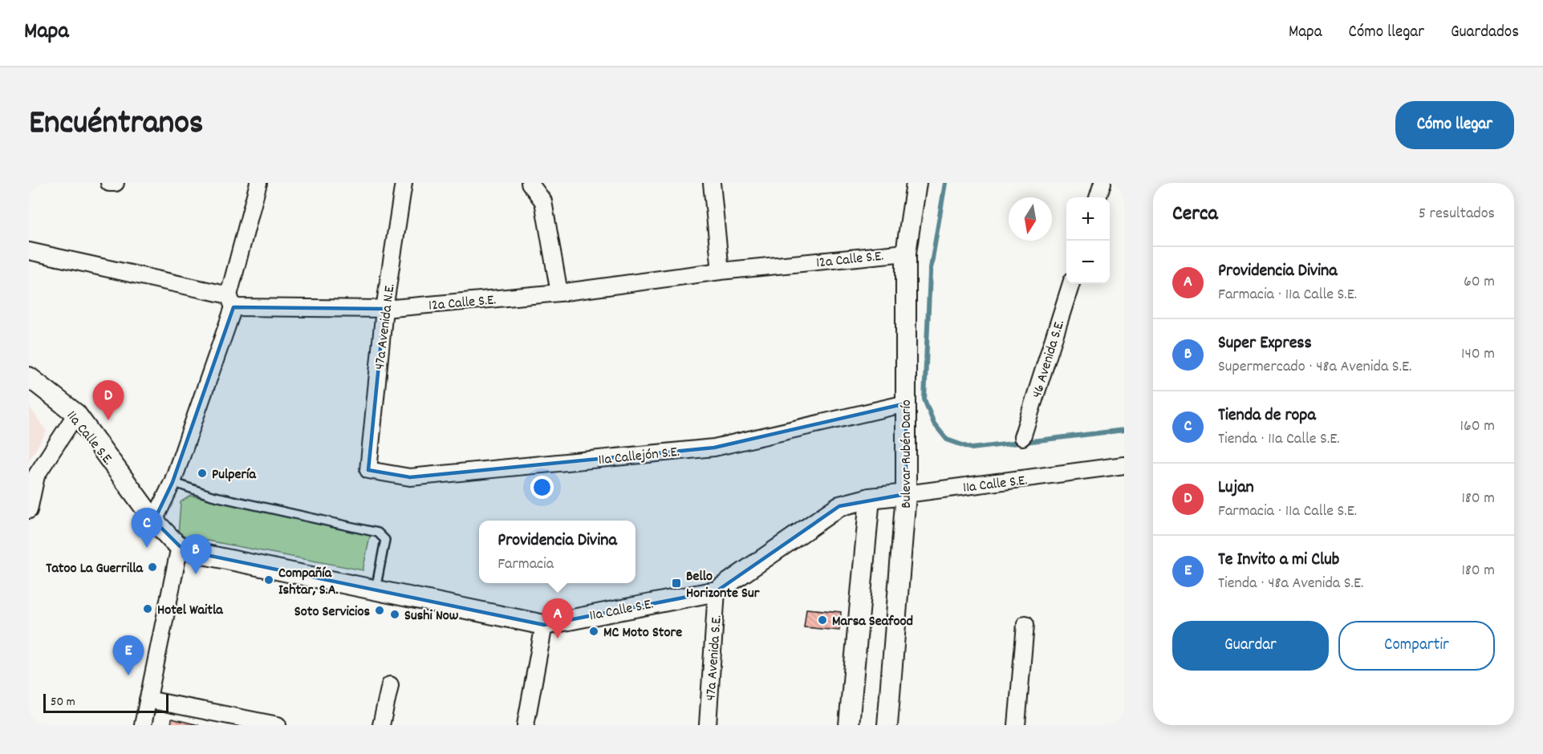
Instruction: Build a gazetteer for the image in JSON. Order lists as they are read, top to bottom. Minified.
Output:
{"streets":{"street":["12a Calle S.E.","47a Avenida N.E.","46 Avenida S.E.","11a Calle S.E.","Bulevar Rubén Darío","11a Callejón S.E.","47a Avenida S.E."]},"crossings":[["12a Calle S.E.","47a Avenida N.E."],["12a Calle S.E.","Bulevar Rubén Darío"],["47a Avenida N.E.","11a Callejón S.E."],["11a Calle S.E.","Bulevar Rubén Darío"],["11a Calle S.E.","47a Avenida S.E."],["Bulevar Rubén Darío","11a Callejón S.E."]],"places":{"other":["Pulpería","Tatoo La Guerrilla","Compañía Ishtar, S.A.","Hotel Waitla","Soto Servicios","Sushi Now","Marsa Seafood","MC Moto Store"],"transit":["Bello Horizonte Sur"]},"scale_bar":"50 m","north":"bottom","page":{"header":"Mapa","nav":["Mapa","Cómo llegar","Guardados"],"title":"Encuéntranos","buttons":["Cómo llegar",["Guardar","Compartir"]],"heading":["Cerca","5 resultados"],"map_buttons":["+","−"],"list":[{"mark":"A","name":"Providencia Divina","note":"Farmacia · 11a Calle S.E.","value":"60 m"},{"mark":"B","name":"Super Express","note":"Supermercado · 48a Avenida S.E.","value":"140 m"},{"mark":"C","name":"Tienda de ropa","note":"Tienda · 11a Calle S.E.","value":"160 m"},{"mark":"D","name":"Lujan","note":"Farmacia · 11a Calle S.E.","value":"180 m"},{"mark":"E","name":"Te Invito a mi Club","note":"Tienda · 48a Avenida S.E.","value":"180 m"}],"pins":["D","C","B","A","E"],"popup":["Providencia Divina","Farmacia"],"scale":"50 m"}}
